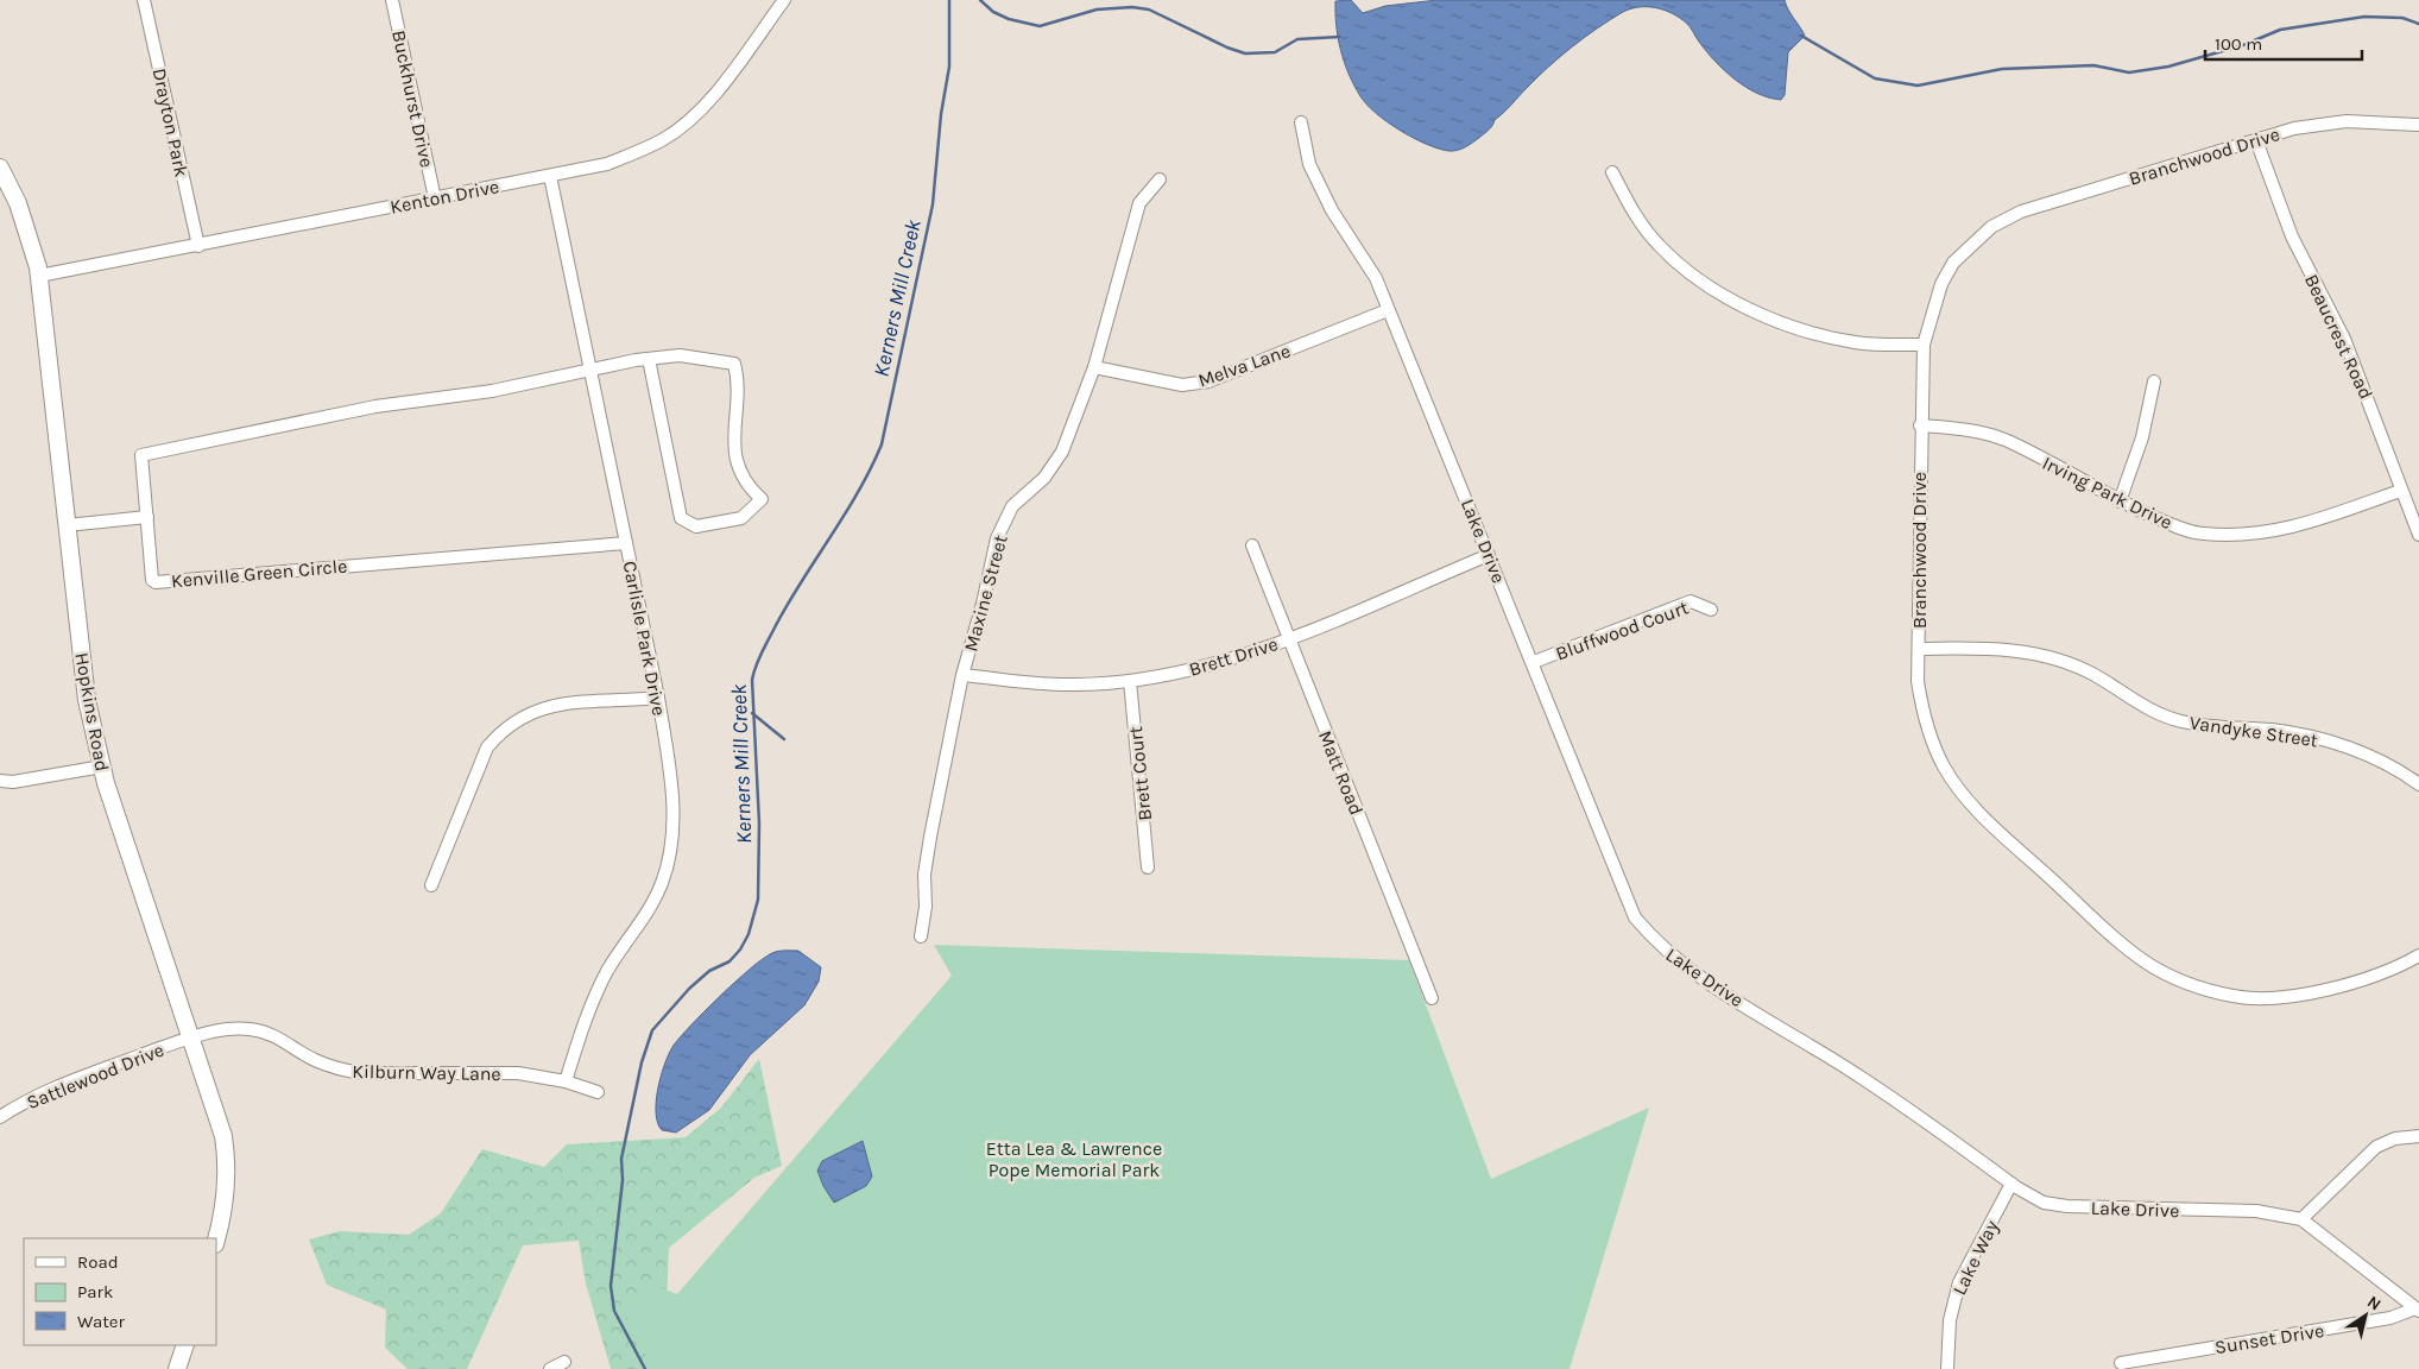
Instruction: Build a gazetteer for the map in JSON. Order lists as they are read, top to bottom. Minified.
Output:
{"streets":{"main road":["Hopkins Road"],"street":["Buckhurst Drive","Drayton Park","Branchwood Drive","Kenton Drive","Beaucrest Road","Melva Lane","Irving Park Drive","Lake Drive","Kenville Green Circle","Maxine Street","Bluffwood Court","Carlisle Park Drive","Brett Drive","Vandyke Street","Matt Road","Brett Court","Kilburn Way Lane","Sattlewood Drive","Lake Way","Sunset Drive"]},"crossings":[["Buckhurst Drive","Kenton Drive"],["Drayton Park","Kenton Drive"],["Branchwood Drive","Beaucrest Road"],["Branchwood Drive","Irving Park Drive"],["Branchwood Drive","Vandyke Street"],["Kenton Drive","Carlisle Park Drive"],["Kenton Drive","Hopkins Road"],["Beaucrest Road","Irving Park Drive"],["Melva Lane","Lake Drive"],["Melva Lane","Maxine Street"],["Lake Drive","Bluffwood Court"],["Lake Drive","Brett Drive"],["Lake Drive","Lake Way"],["Lake Drive","Sunset Drive"],["Kenville Green Circle","Carlisle Park Drive"],["Maxine Street","Brett Drive"],["Carlisle Park Drive","Kilburn Way Lane"],["Brett Drive","Matt Road"],["Brett Drive","Brett Court"],["Hopkins Road","Kilburn Way Lane"],["Hopkins Road","Sattlewood Drive"],["Kilburn Way Lane","Sattlewood Drive"]],"water":["Kerners Mill Creek"],"parks":["Etta Lea & Lawrence Pope Memorial Park"],"legend":["Road","Park","Water"],"scale_bar":"100 m","north":"top right"}
